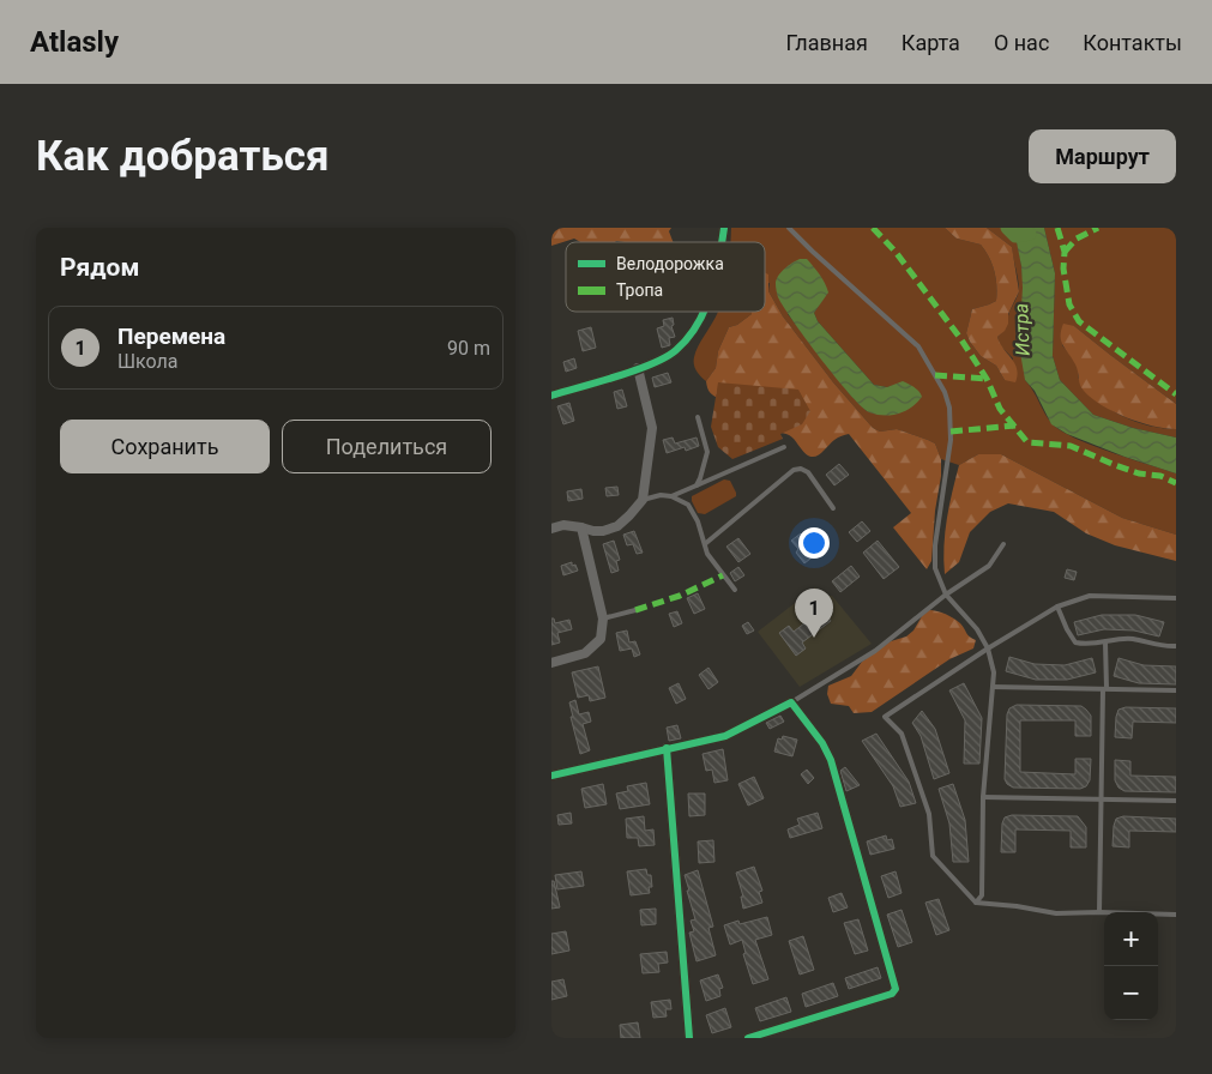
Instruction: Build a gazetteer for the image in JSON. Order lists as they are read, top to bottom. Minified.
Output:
{"water":["Истра"],"legend":["Велодорожка","Тропа"],"page":{"header":"Atlasly","nav":["Главная","Карта","О нас","Контакты"],"buttons":["Маршрут",["Сохранить","Поделиться"]],"title":"Как добраться","heading":"Рядом","list":[{"mark":"1","name":"Перемена","note":"Школа","value":"90 m"}],"pins":"1","map_buttons":["+","−"]}}
